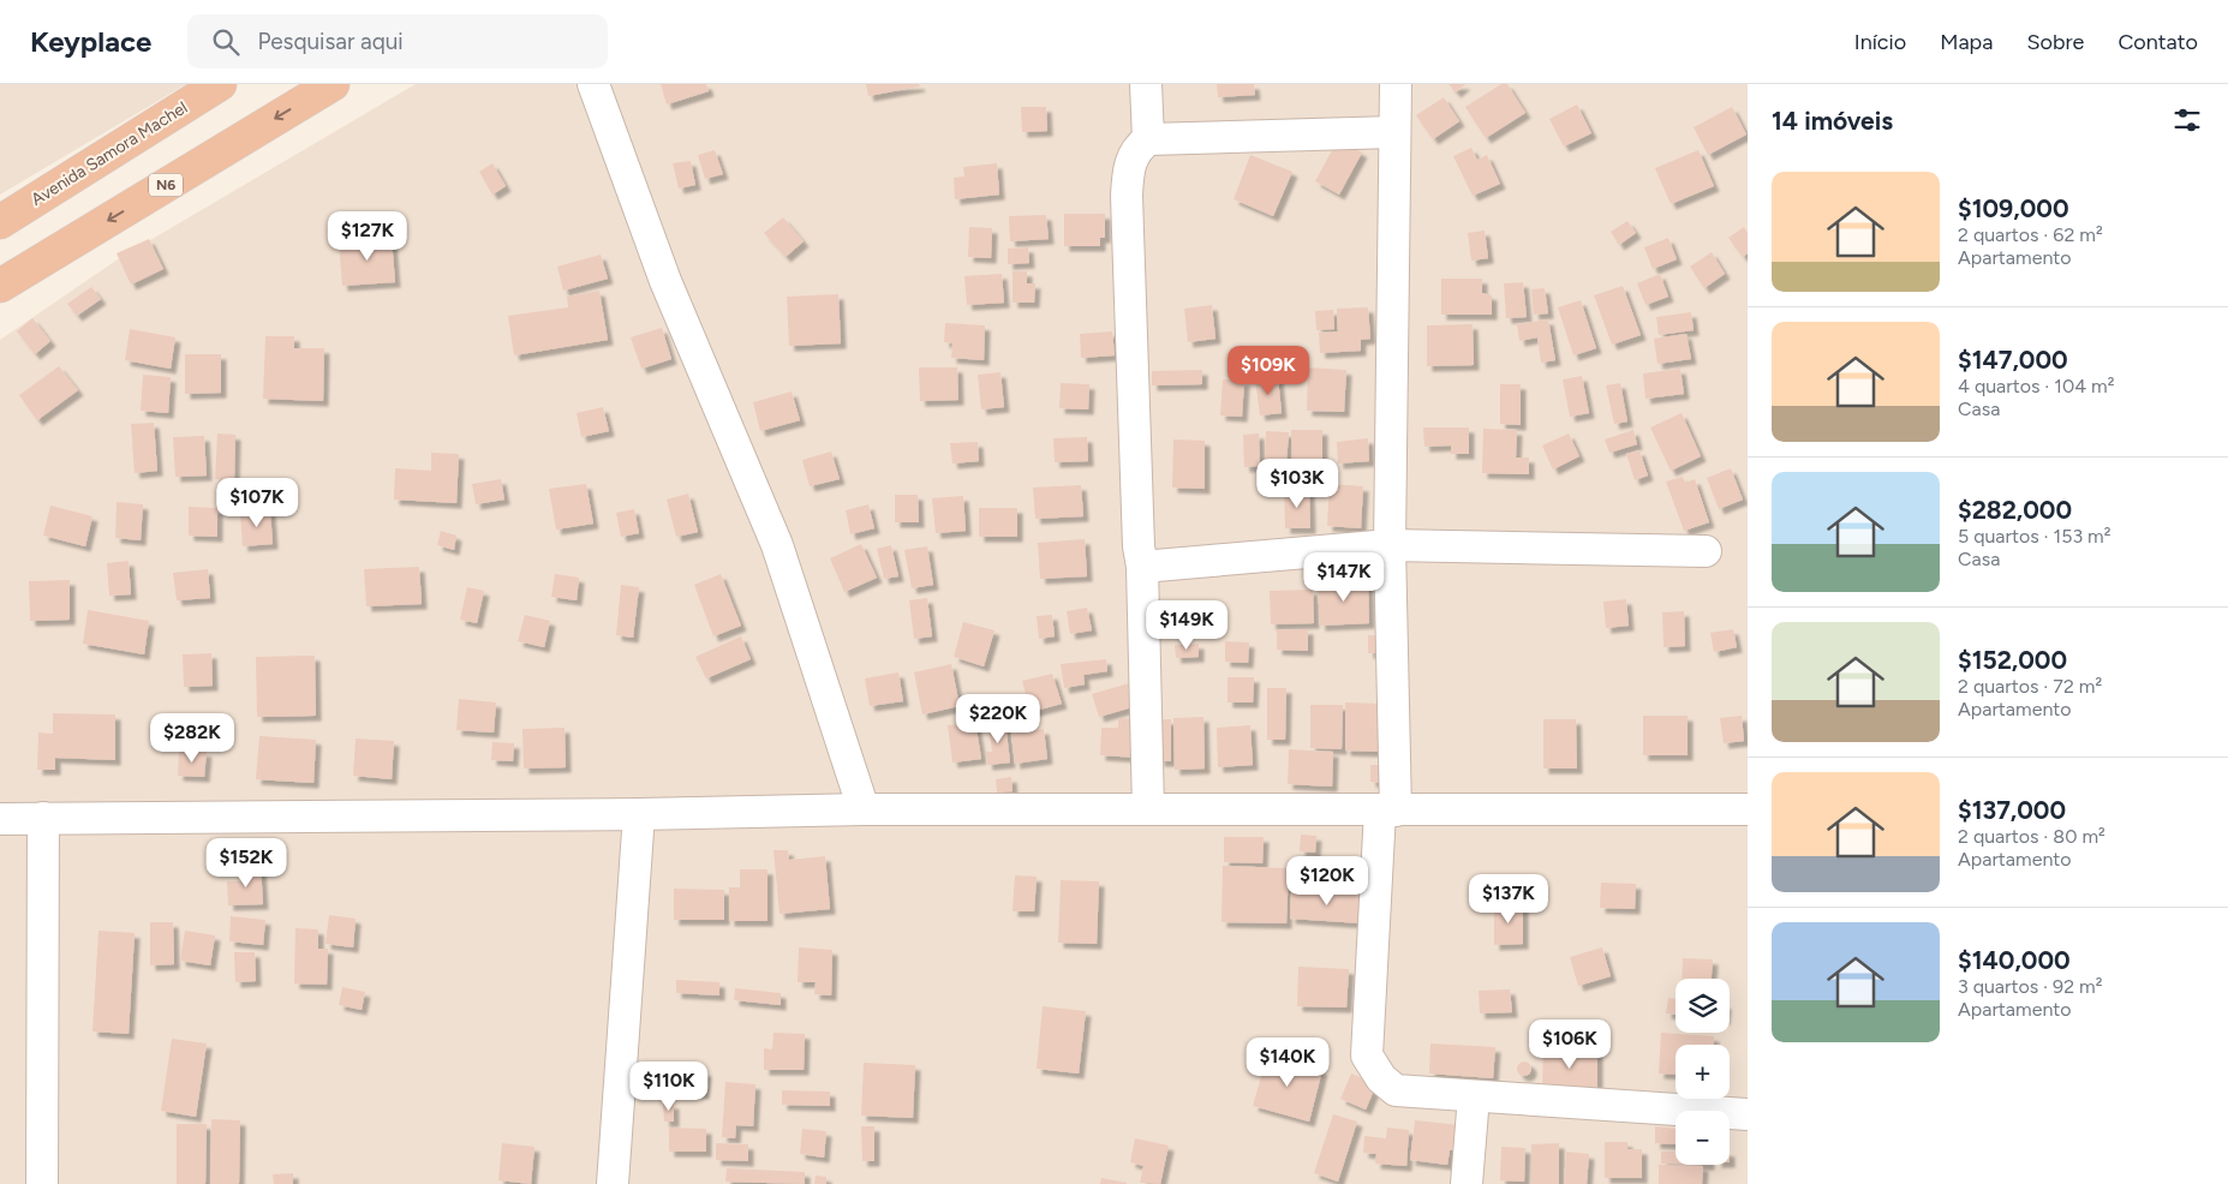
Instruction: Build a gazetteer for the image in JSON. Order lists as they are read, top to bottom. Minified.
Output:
{"streets":{"highway":["Avenida Samora Machel","N6"]},"page":{"header":"Keyplace","search":"Pesquisar aqui","nav":["Início","Mapa","Sobre","Contato"],"heading":"14 imóveis","list":[{"name":"$109,000","note":"2 quartos · 62 m² · Apartamento"},{"name":"$147,000","note":"4 quartos · 104 m² · Casa"},{"name":"$282,000","note":"5 quartos · 153 m² · Casa"},{"name":"$152,000","note":"2 quartos · 72 m² · Apartamento"},{"name":"$137,000","note":"2 quartos · 80 m² · Apartamento"},{"name":"$140,000","note":"3 quartos · 92 m² · Apartamento"}],"price":["$127K","$109K","$103K","$107K","$147K","$149K","$220K","$282K","$152K","$120K","$137K","$106K","$140K","$110K"],"map_buttons":["+","−"]}}
